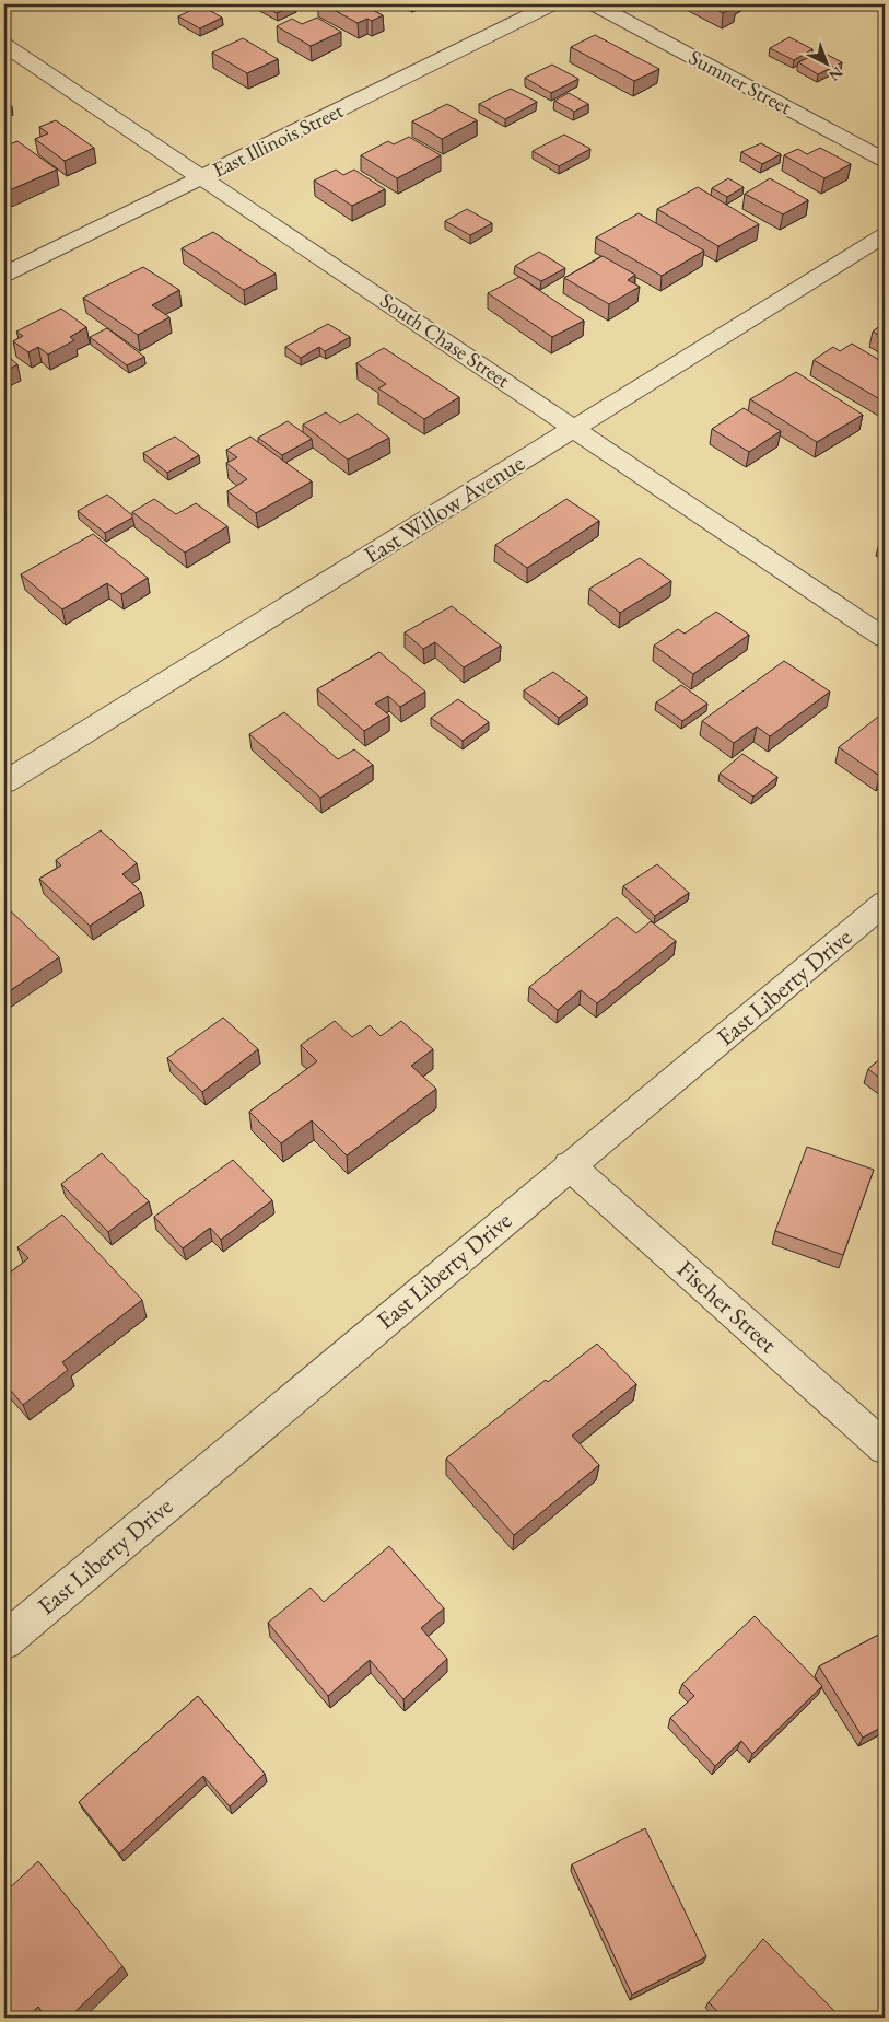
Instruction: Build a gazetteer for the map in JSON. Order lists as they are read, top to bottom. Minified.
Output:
{"streets":{"street":["Sumner Street","East Illinois Street","South Chase Street","East Willow Avenue","East Liberty Drive","Fischer Street"]},"crossings":[["East Illinois Street","South Chase Street"],["South Chase Street","East Willow Avenue"],["East Liberty Drive","Fischer Street"]],"north":"bottom right"}
